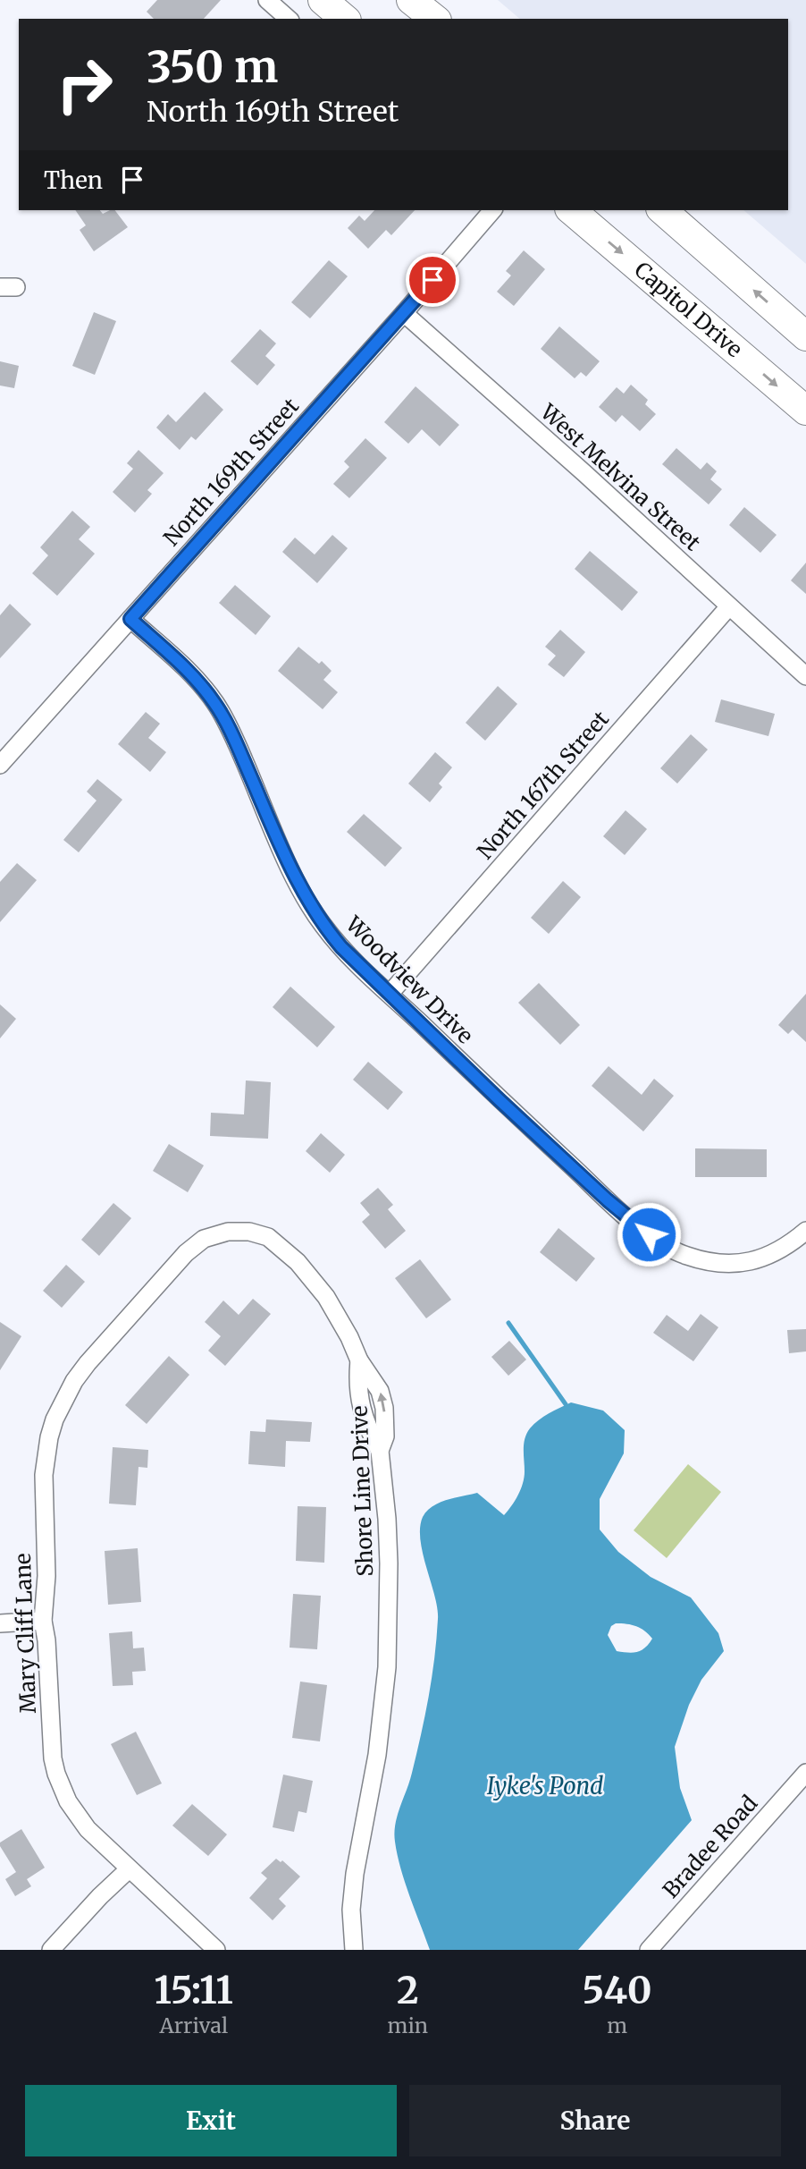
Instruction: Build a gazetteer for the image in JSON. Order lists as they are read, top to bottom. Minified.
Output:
{"streets":{"main road":["Capitol Drive"],"street":["North 169th Street","West Melvina Street","North 167th Street","Woodview Drive","Shore Line Drive","Mary Cliff Lane","Bradee Road"]},"crossings":[["North 169th Street","West Melvina Street"],["North 169th Street","Woodview Drive"],["West Melvina Street","North 167th Street"],["North 167th Street","Woodview Drive"],["Shore Line Drive","Mary Cliff Lane"]],"water":["Iyke's Pond"],"page":{"turn":["350 m","North 169th Street"],"then":"Then","eta":["15:11","Arrival","2","min","540","m"],"buttons":["Exit","Share"]}}
